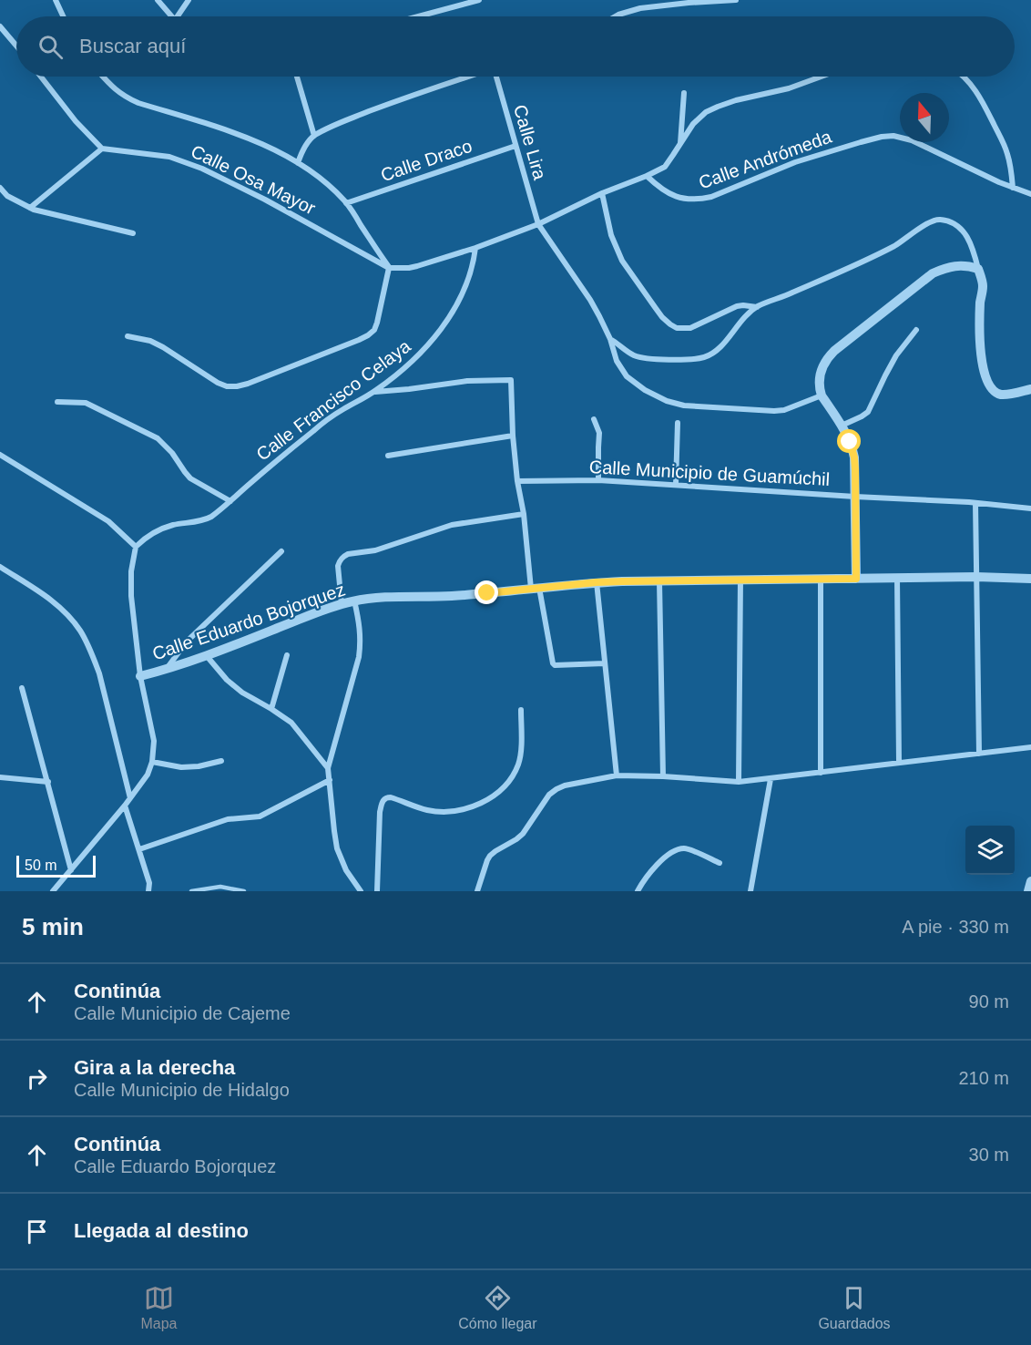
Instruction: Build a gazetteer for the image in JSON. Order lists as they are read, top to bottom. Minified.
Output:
{"streets":{"street":["Calle Lira","Calle Andrómeda","Calle Draco","Calle Osa Mayor","Calle Francisco Celaya","Calle Municipio de Guamúchil","Calle Eduardo Bojorquez"]},"crossings":[["Calle Lira","Calle Draco"]],"scale_bar":"50 m","north":"top","page":{"search":"Buscar aquí","scale":"50 m","heading":["5 min","A pie · 330 m"],"list":[["Continúa","Calle Municipio de Cajeme","90 m"],["Gira a la derecha","Calle Municipio de Hidalgo","210 m"],["Continúa","Calle Eduardo Bojorquez","30 m"],"Llegada al destino"],"nav":["Mapa","Cómo llegar","Guardados"]}}
